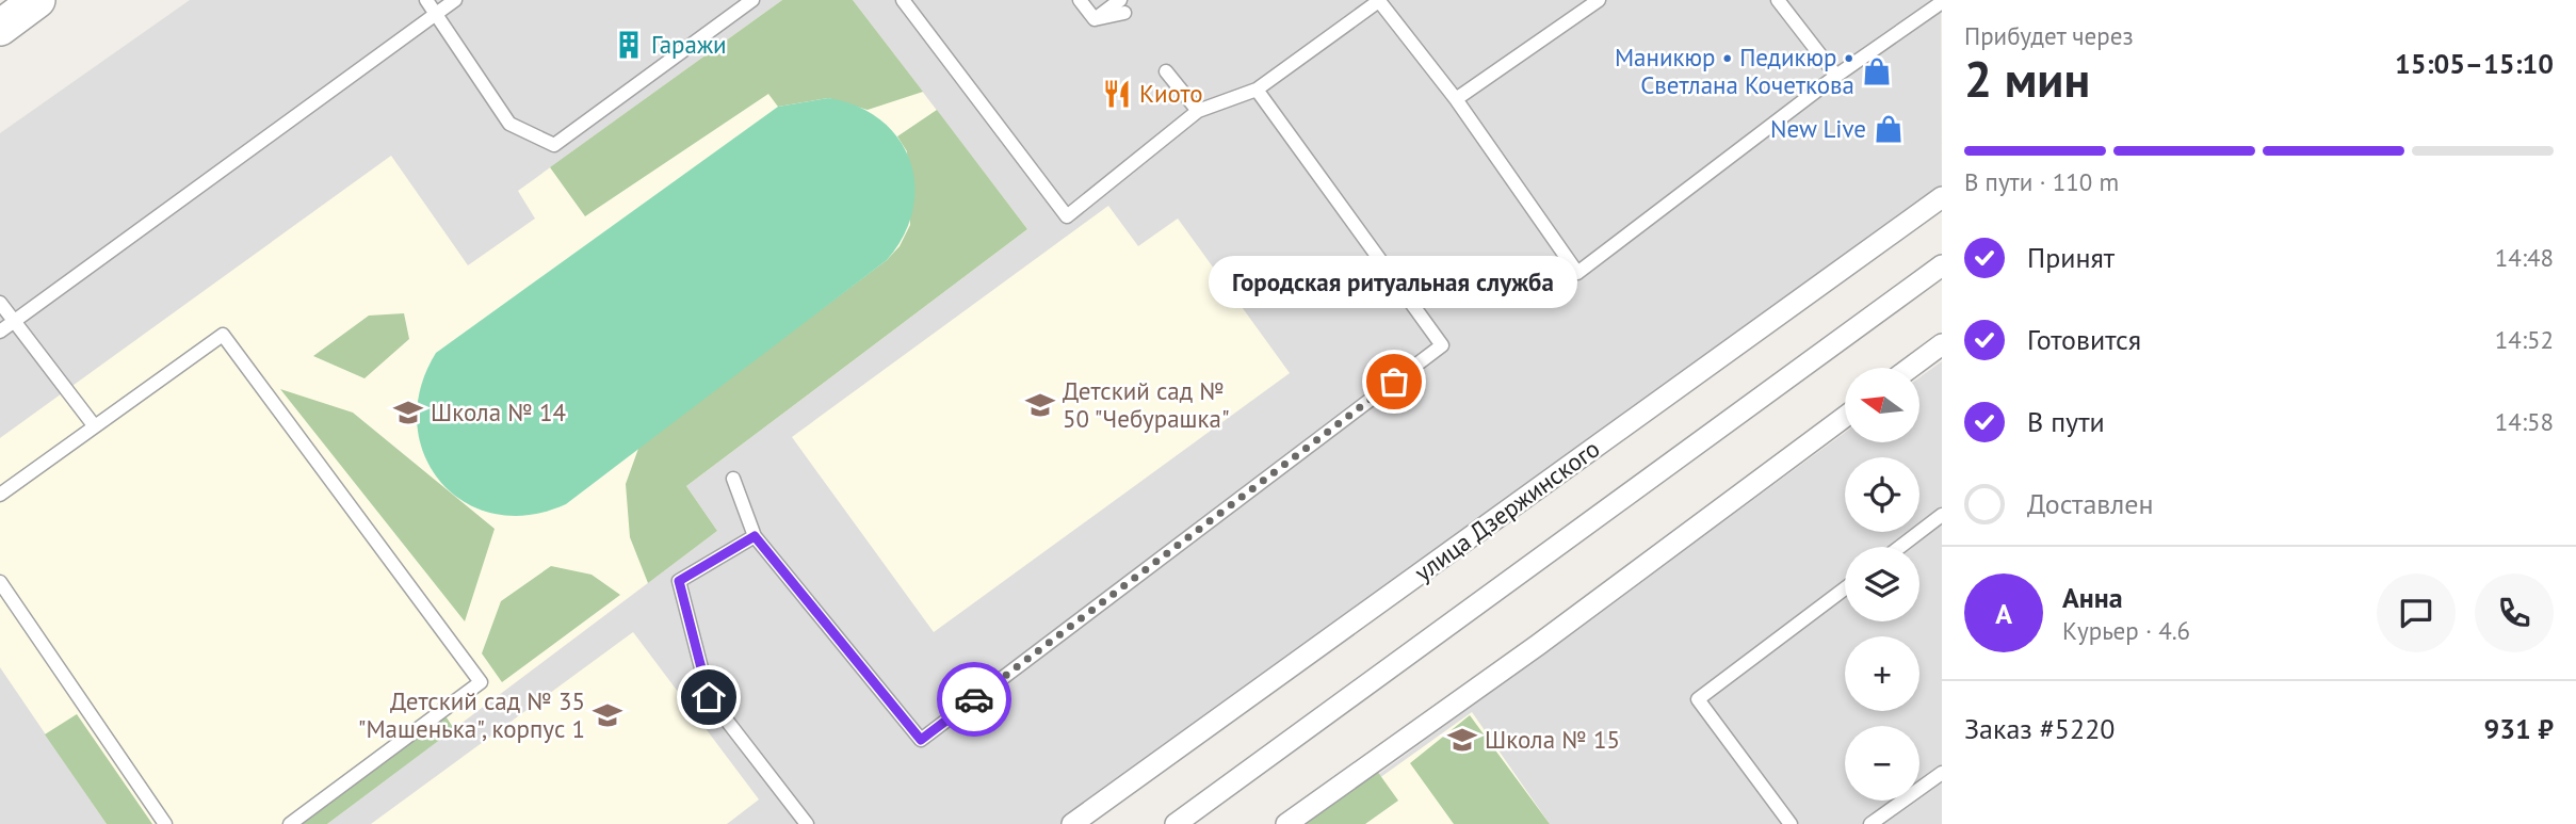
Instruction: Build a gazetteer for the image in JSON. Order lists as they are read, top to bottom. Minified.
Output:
{"streets":{"street":["улица Дзержинского"]},"places":{"building":["Гаражи"],"shop":["Маникюр • Педикюр • Светлана Кочеткова","New Live"],"restaurant":["Киото"],"other":["Городская ритуальная служба"],"school or university":["Детский сад № 50 \"Чебурашка\"","Школа № 14","Детский сад № 35 \"Машенька\", корпус 1","Школа № 15"]},"north":"left","page":{"heading":["2 мин","Прибудет через","15:05–15:10"],"panel":["Анна","Курьер · 4.6","Заказ #5220","931 ₽"],"bar":"В пути · 110 m","list":[["Принят","14:48"],["Готовится","14:52"],["В пути","14:58"],"Доставлен"],"bubble":"Городская ритуальная служба","map_buttons":["+","−"],"round":"А"}}
